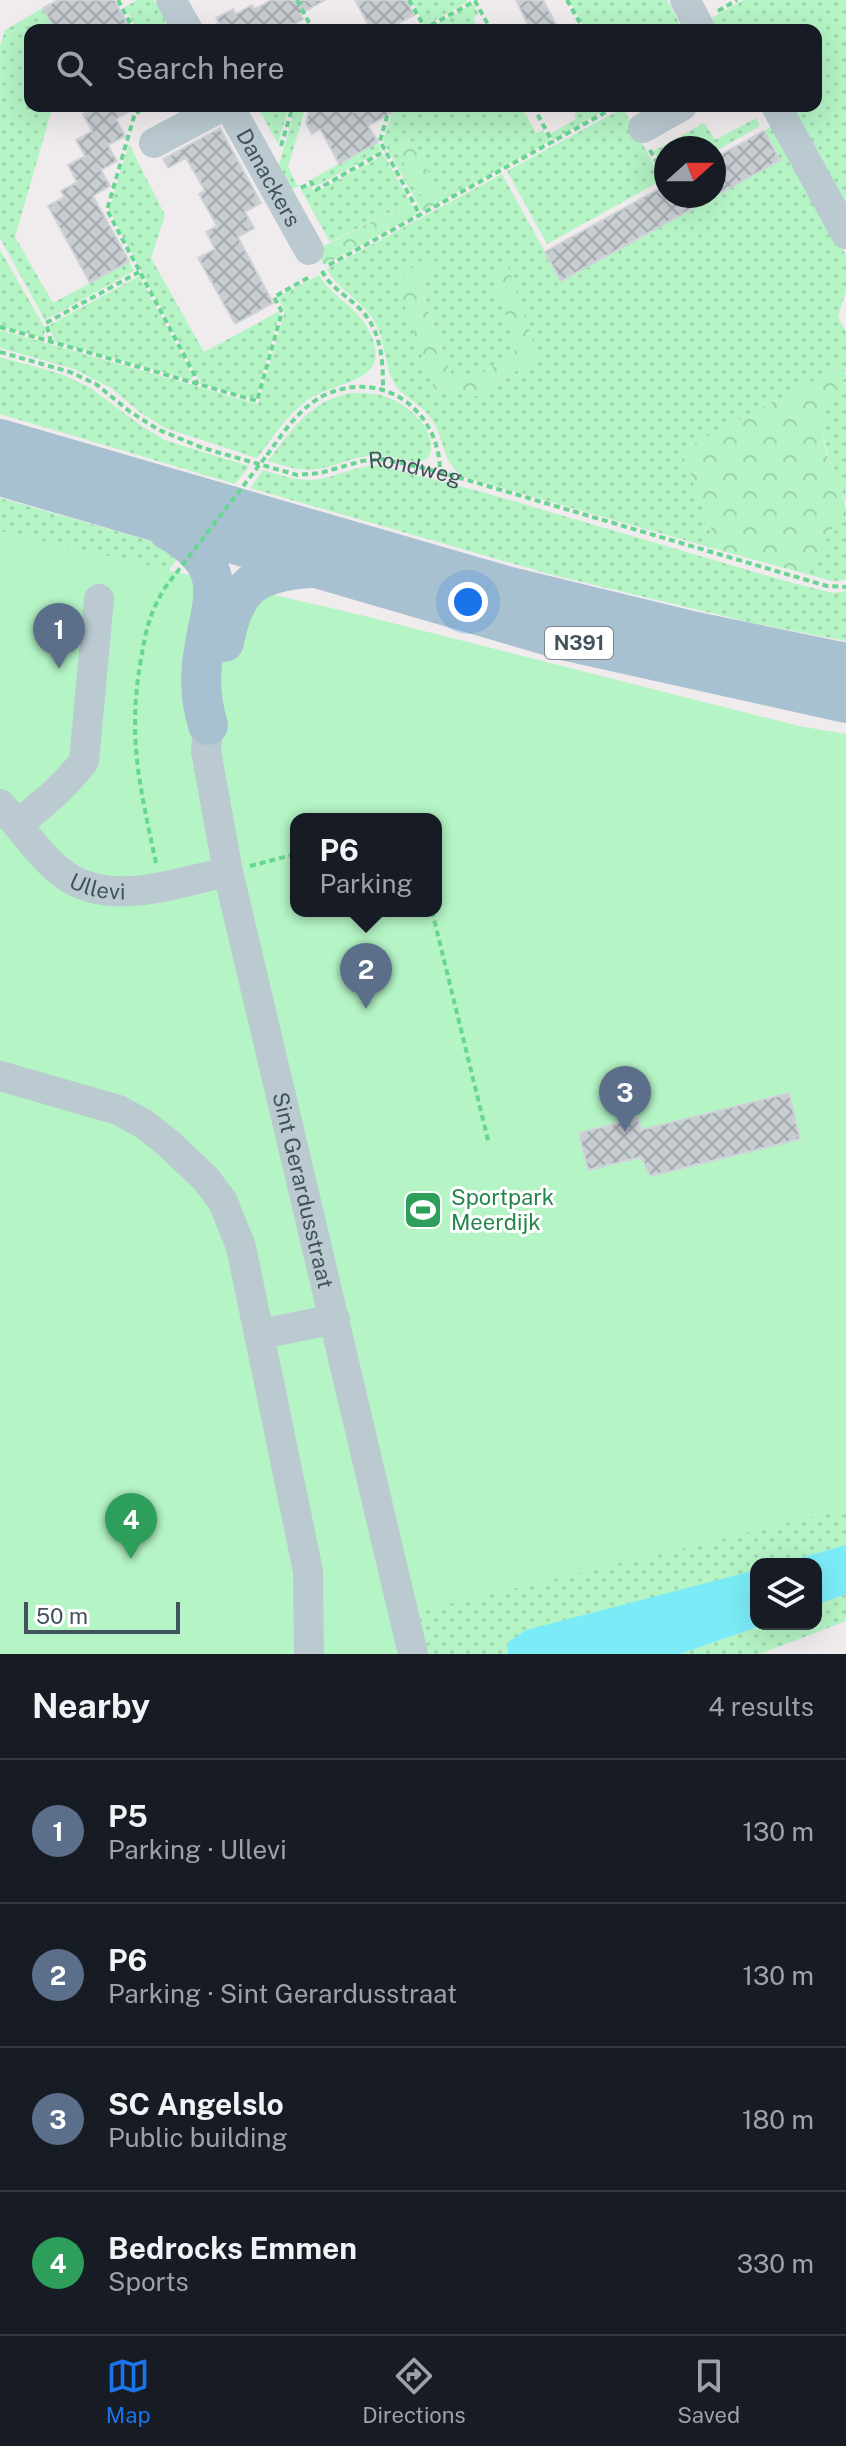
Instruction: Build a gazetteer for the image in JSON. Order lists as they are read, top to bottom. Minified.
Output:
{"streets":{"main road":["N391"],"street":["Danackers","Ullevi","Sint Gerardusstraat"],"path":["Rondweg"]},"crossings":[["Ullevi","Sint Gerardusstraat"]],"places":{"sports":["Sportpark Meerdijk"]},"scale_bar":"50 m","north":"right","page":{"search":"Search here","pins":["1","2","3","4"],"popup":["P6","Parking"],"scale":"50 m","heading":["Nearby","4 results"],"list":[{"mark":"1","name":"P5","note":"Parking · Ullevi","value":"130 m"},{"mark":"2","name":"P6","note":"Parking · Sint Gerardusstraat","value":"130 m"},{"mark":"3","name":"SC Angelslo","note":"Public building","value":"180 m"},{"mark":"4","name":"Bedrocks Emmen","note":"Sports","value":"330 m"}],"nav":["Map","Directions","Saved"]}}
